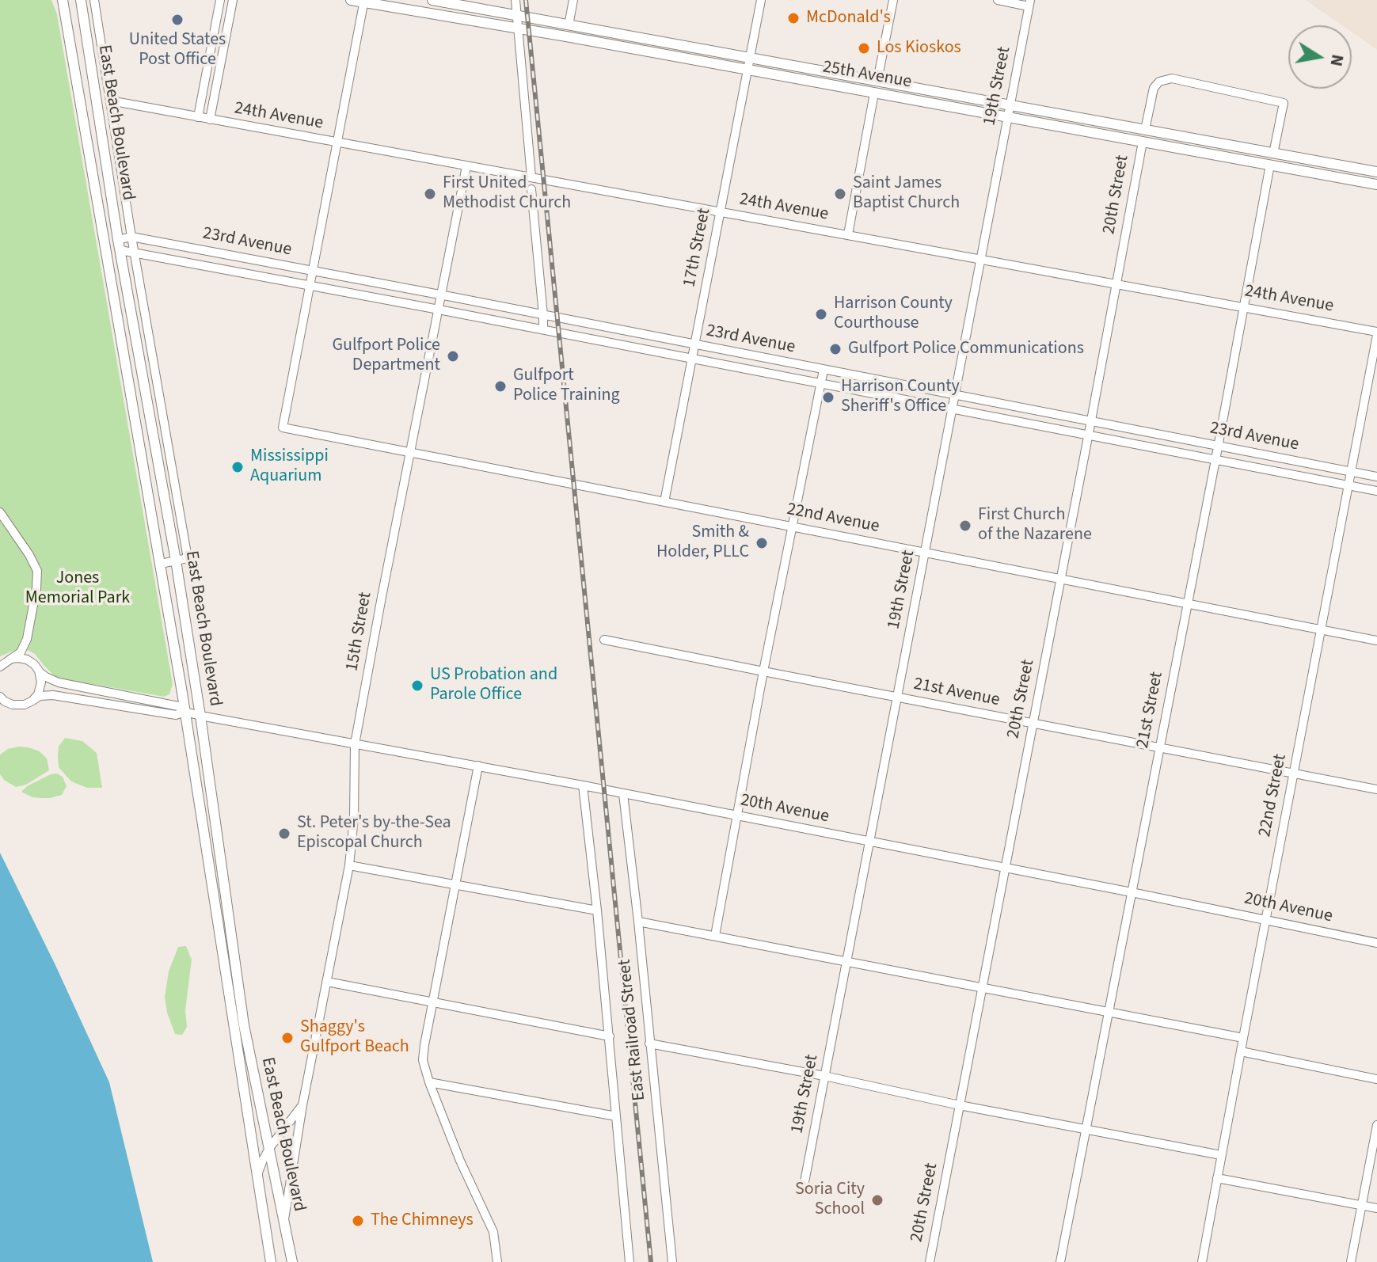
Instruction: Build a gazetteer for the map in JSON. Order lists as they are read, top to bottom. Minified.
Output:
{"streets":{"main road":["25th Avenue","East Beach Boulevard"],"street":["19th Street","24th Avenue","20th Street","23rd Avenue","17th Street","22nd Avenue","15th Street","21st Avenue","21st Street","22nd Street","20th Avenue","East Railroad Street"]},"crossings":[["25th Avenue","19th Street"],["25th Avenue","20th Street"],["25th Avenue","17th Street"],["25th Avenue","21st Street"],["19th Street","24th Avenue"],["19th Street","23rd Avenue"],["19th Street","22nd Avenue"],["19th Street","21st Avenue"],["19th Street","20th Avenue"],["24th Avenue","20th Street"],["24th Avenue","17th Street"],["24th Avenue","15th Street"],["24th Avenue","21st Street"],["24th Avenue","22nd Street"],["East Beach Boulevard","23rd Avenue"],["East Beach Boulevard","15th Street"],["East Beach Boulevard","20th Avenue"],["20th Street","23rd Avenue"],["20th Street","22nd Avenue"],["20th Street","21st Avenue"],["20th Street","20th Avenue"],["23rd Avenue","17th Street"],["23rd Avenue","22nd Avenue"],["23rd Avenue","15th Street"],["23rd Avenue","21st Street"],["23rd Avenue","22nd Street"],["17th Street","22nd Avenue"],["22nd Avenue","15th Street"],["22nd Avenue","21st Street"],["22nd Avenue","22nd Street"],["15th Street","20th Avenue"],["21st Avenue","21st Street"],["21st Avenue","22nd Street"],["21st Street","20th Avenue"],["22nd Street","20th Avenue"],["20th Avenue","East Railroad Street"]],"parks":["Jones Memorial Park"],"places":["McDonald's","United States Post Office","Los Kioskos","First United Methodist Church","Saint James Baptist Church","Harrison County Courthouse","Gulfport Police Communications","Gulfport Police Department","Gulfport Police Training","Harrison County Sheriff's Office","Mississippi Aquarium","First Church of the Nazarene","Smith & Holder, PLLC","US Probation and Parole Office","St. Peter's by-the-Sea Episcopal Church","Shaggy's Gulfport Beach","Soria City School","The Chimneys"],"north":"right"}
